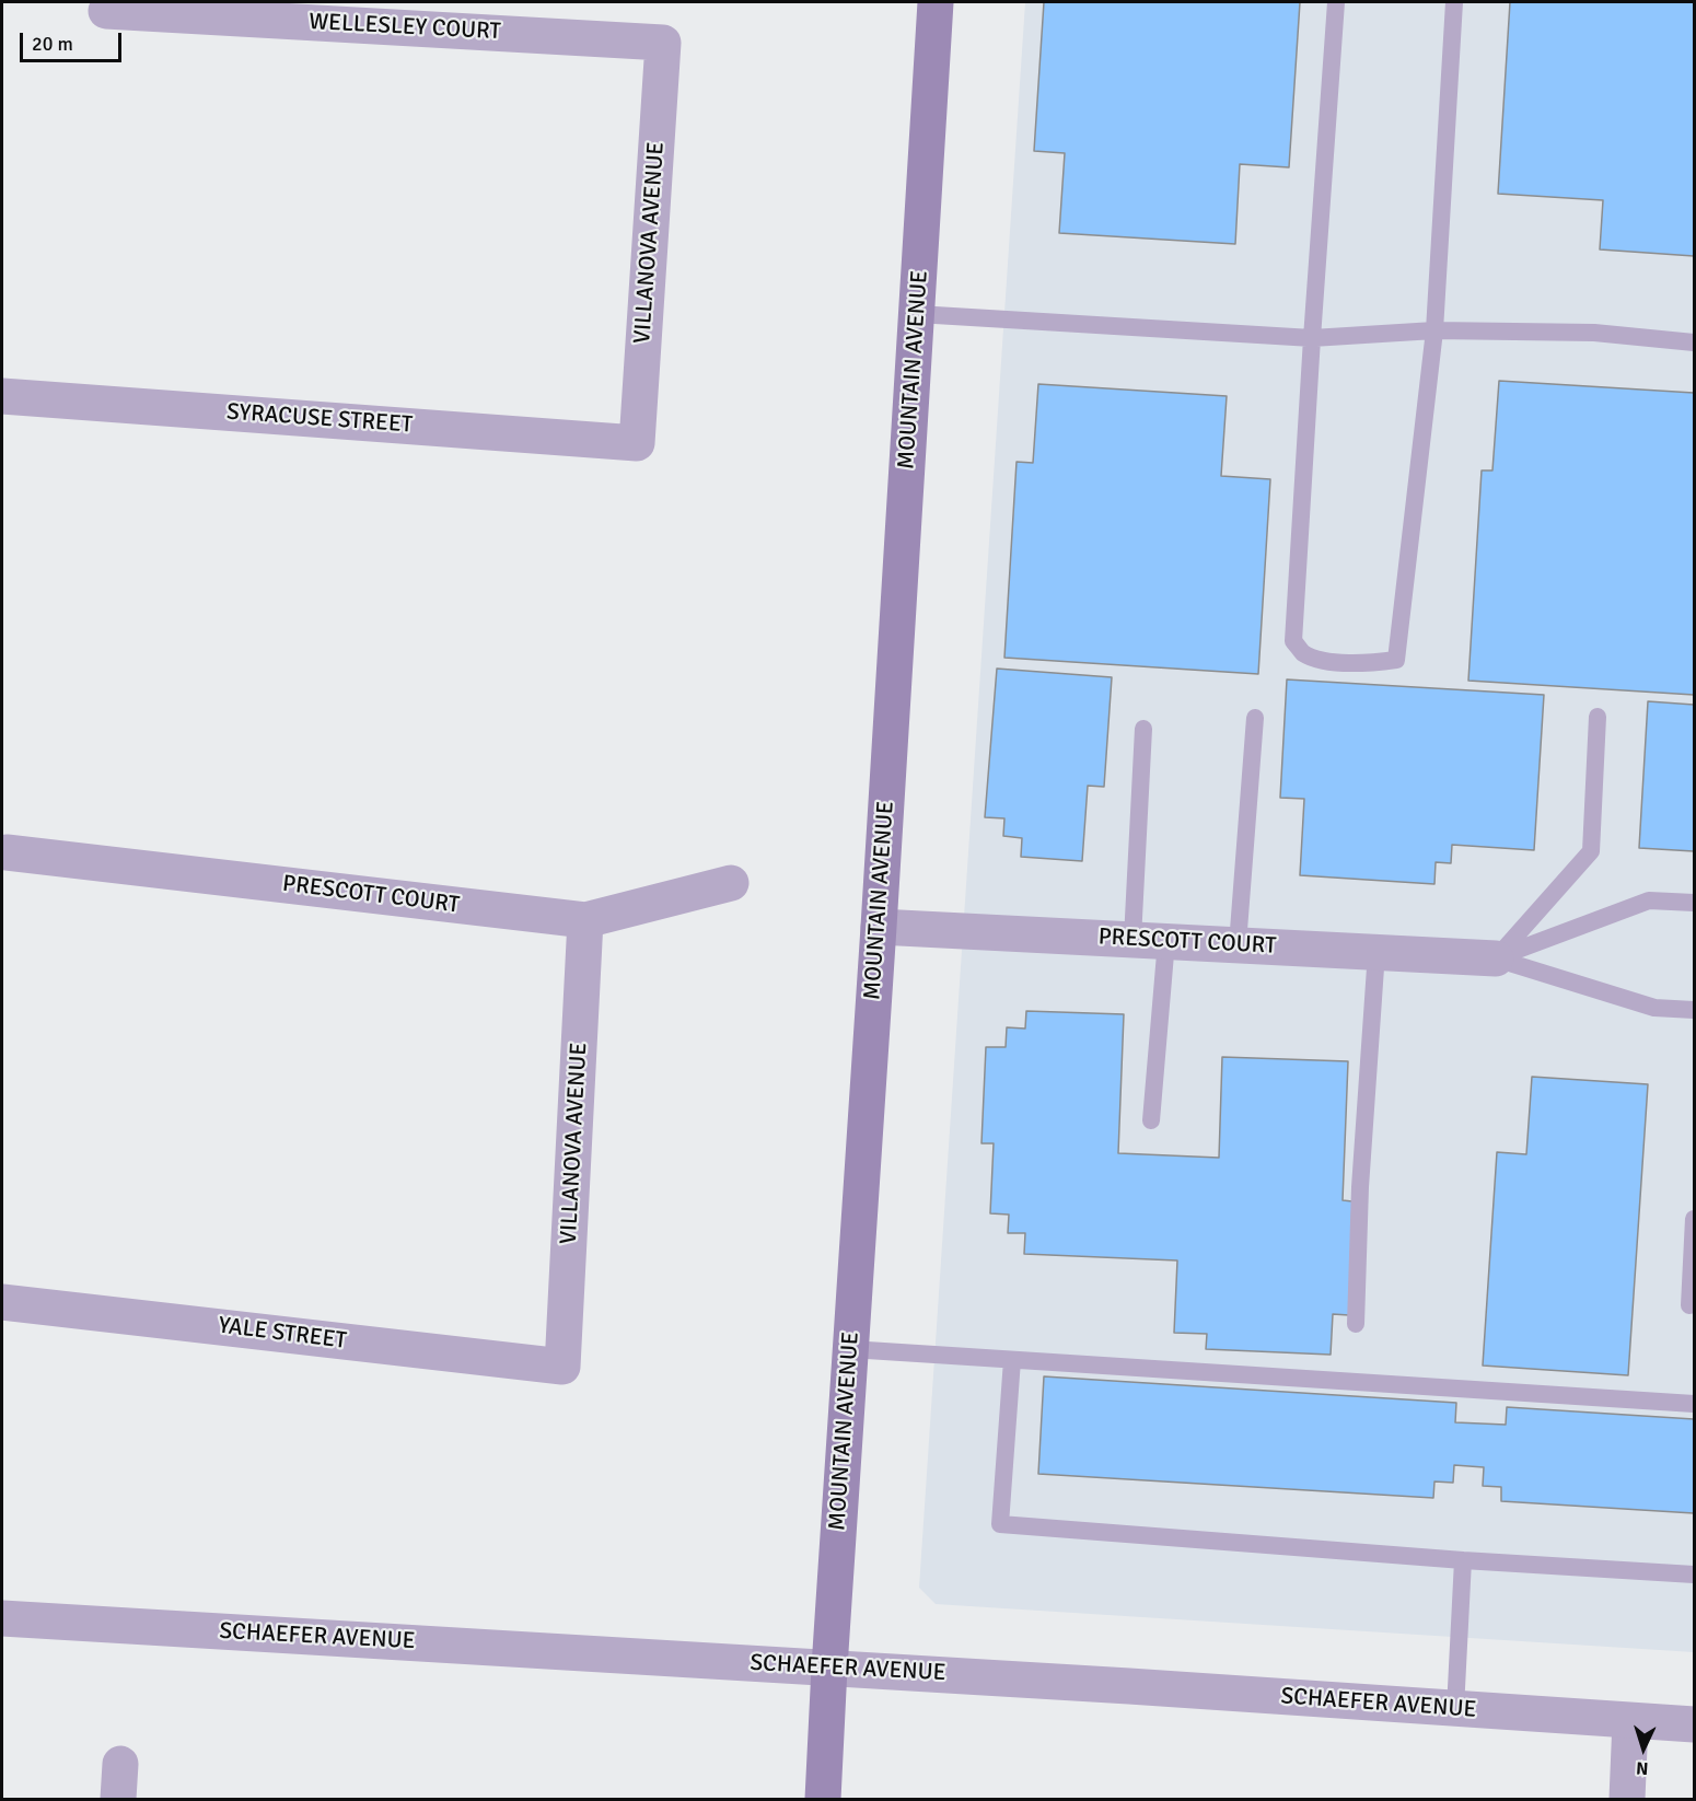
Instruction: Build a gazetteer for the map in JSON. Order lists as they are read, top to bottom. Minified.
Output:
{"streets":{"main road":["MOUNTAIN AVENUE"],"street":["WELLESLEY COURT","VILLANOVA AVENUE","SYRACUSE STREET","PRESCOTT COURT","YALE STREET","SCHAEFER AVENUE"]},"crossings":[["WELLESLEY COURT","VILLANOVA AVENUE"],["VILLANOVA AVENUE","SYRACUSE STREET"],["VILLANOVA AVENUE","PRESCOTT COURT"],["VILLANOVA AVENUE","YALE STREET"],["MOUNTAIN AVENUE","PRESCOTT COURT"],["MOUNTAIN AVENUE","SCHAEFER AVENUE"]],"scale_bar":"20 m","north":"bottom"}
